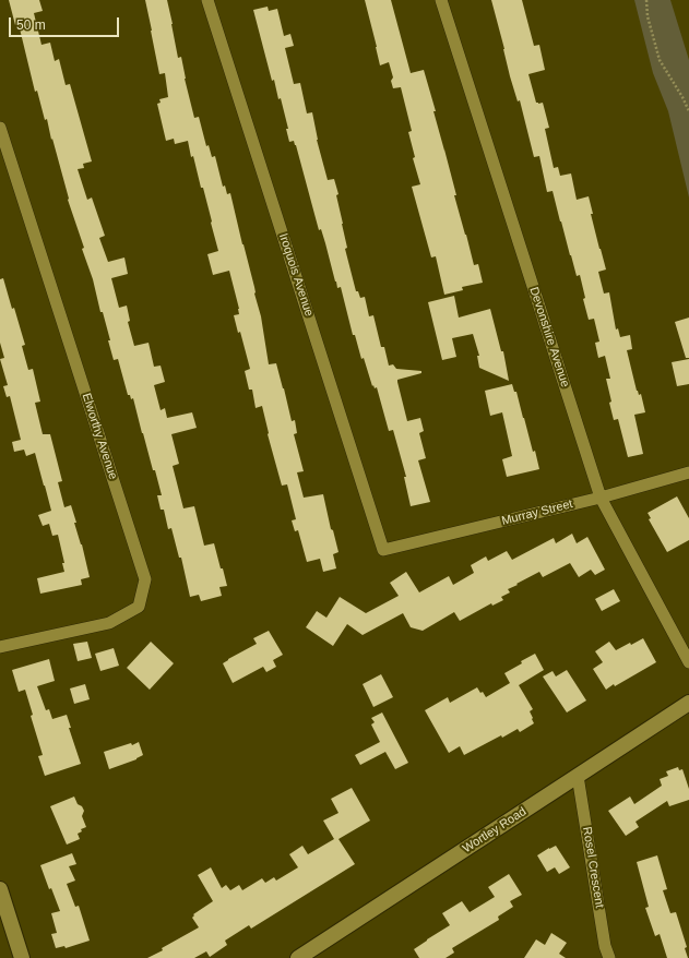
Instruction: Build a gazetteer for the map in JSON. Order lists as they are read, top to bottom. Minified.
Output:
{"streets":{"street":["Iroquois Avenue","Devonshire Avenue","Elworthy Avenue","Murray Street","Wortley Road","Rosel Crescent"]},"crossings":[["Iroquois Avenue","Murray Street"],["Devonshire Avenue","Murray Street"],["Wortley Road","Rosel Crescent"]],"scale_bar":"50 m"}
